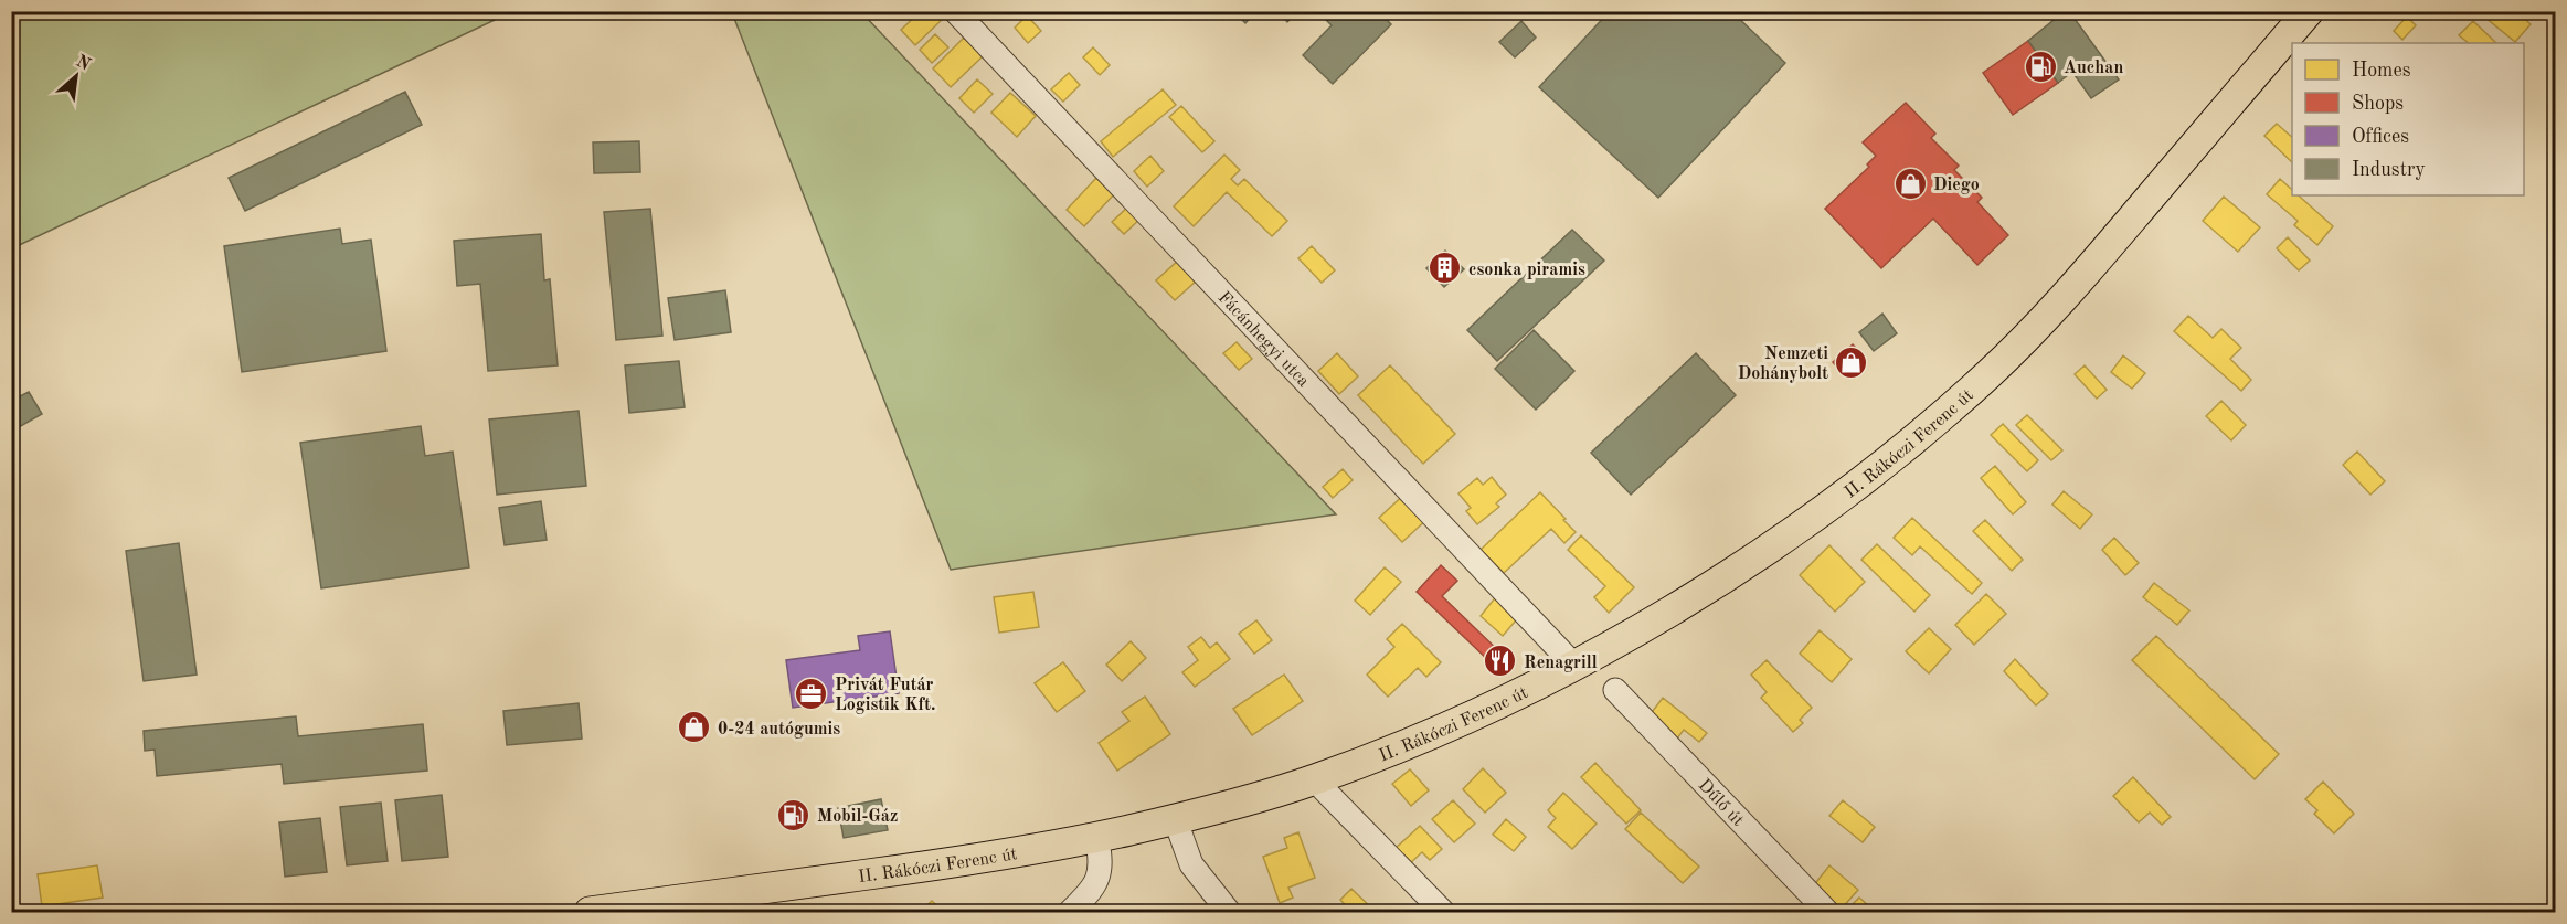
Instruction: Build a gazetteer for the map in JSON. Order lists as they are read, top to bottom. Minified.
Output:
{"streets":{"main road":["II. Rákóczi Ferenc út"],"street":["Fácánhegyi utca","Dűlő út"]},"crossings":[["Fácánhegyi utca","II. Rákóczi Ferenc út"]],"places":{"fuel station":["Auchan","Mobil-Gáz"],"shop":["Diego","Nemzeti Dohánybolt","0-24 autógumis"],"building":["csonka piramis"],"restaurant":["Renagrill"],"office":["Privát Futár Logistik Kft."]},"legend":["Homes","Shops","Offices","Industry"],"north":"top right"}
